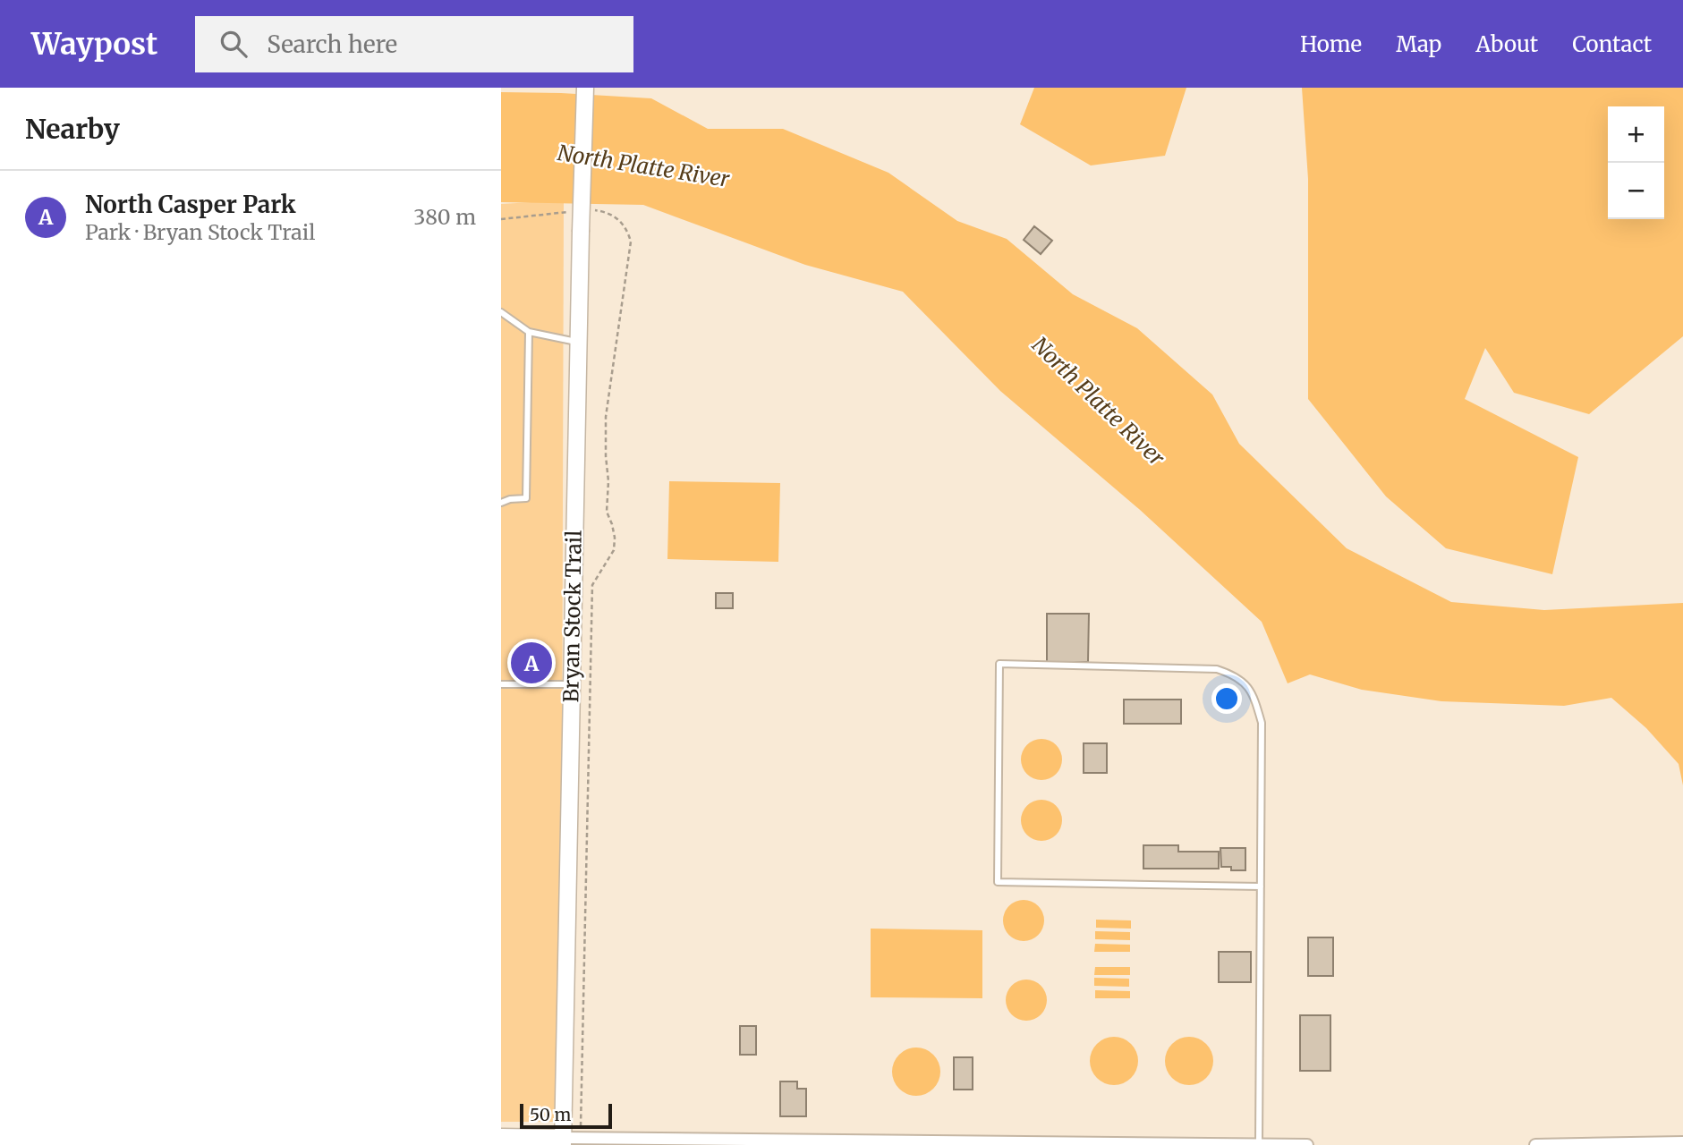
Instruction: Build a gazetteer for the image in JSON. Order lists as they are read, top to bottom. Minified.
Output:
{"streets":{"main road":["Bryan Stock Trail"]},"water":["North Platte River"],"scale_bar":"50 m","page":{"header":"Waypost","search":"Search here","nav":["Home","Map","About","Contact"],"heading":"Nearby","map_buttons":["+","−"],"list":[{"mark":"A","name":"North Casper Park","note":"Park · Bryan Stock Trail","value":"380 m"}],"pins":"A","scale":"50 m"}}
